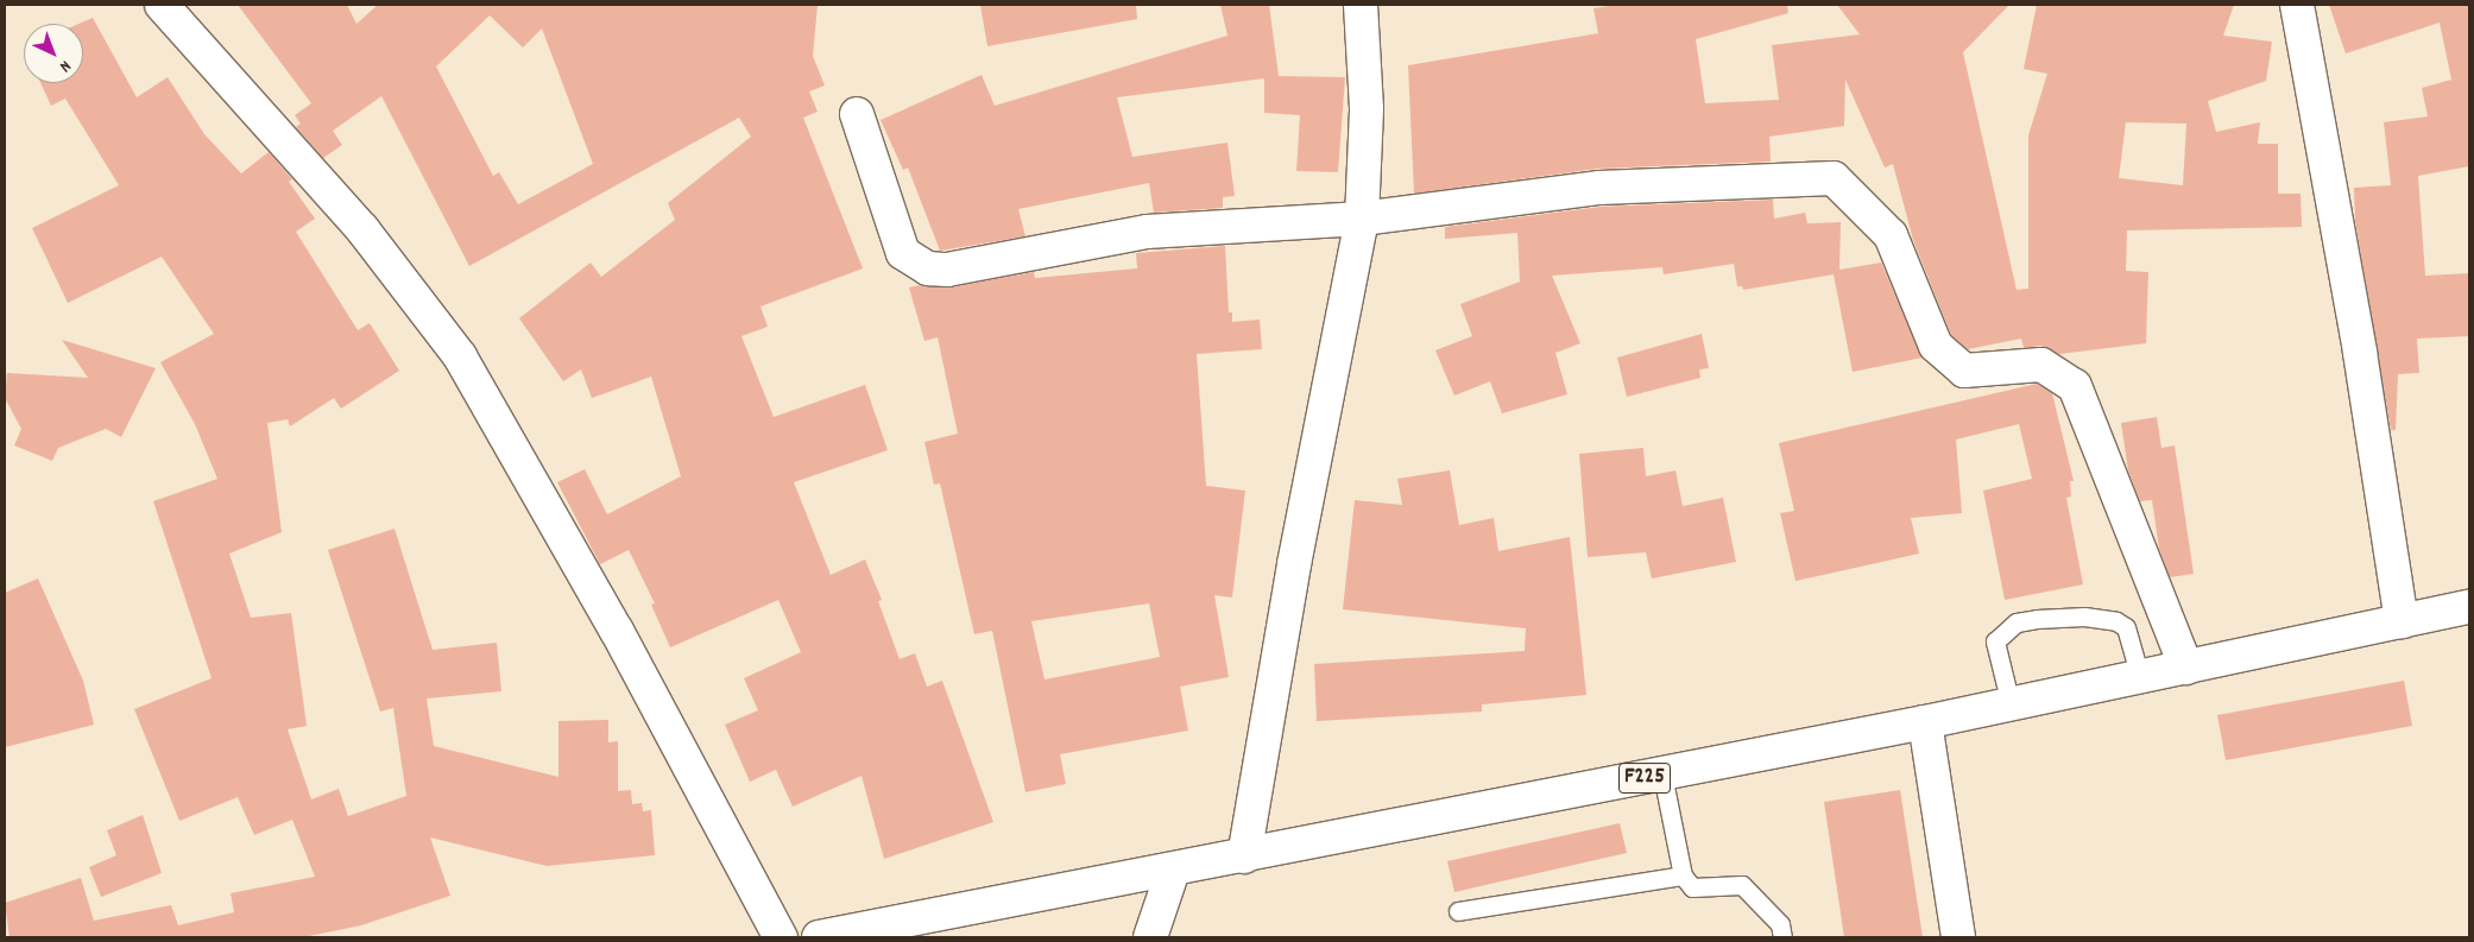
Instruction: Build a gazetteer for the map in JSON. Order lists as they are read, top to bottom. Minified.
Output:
{"streets":{"street":["F225"]},"north":"bottom right"}
